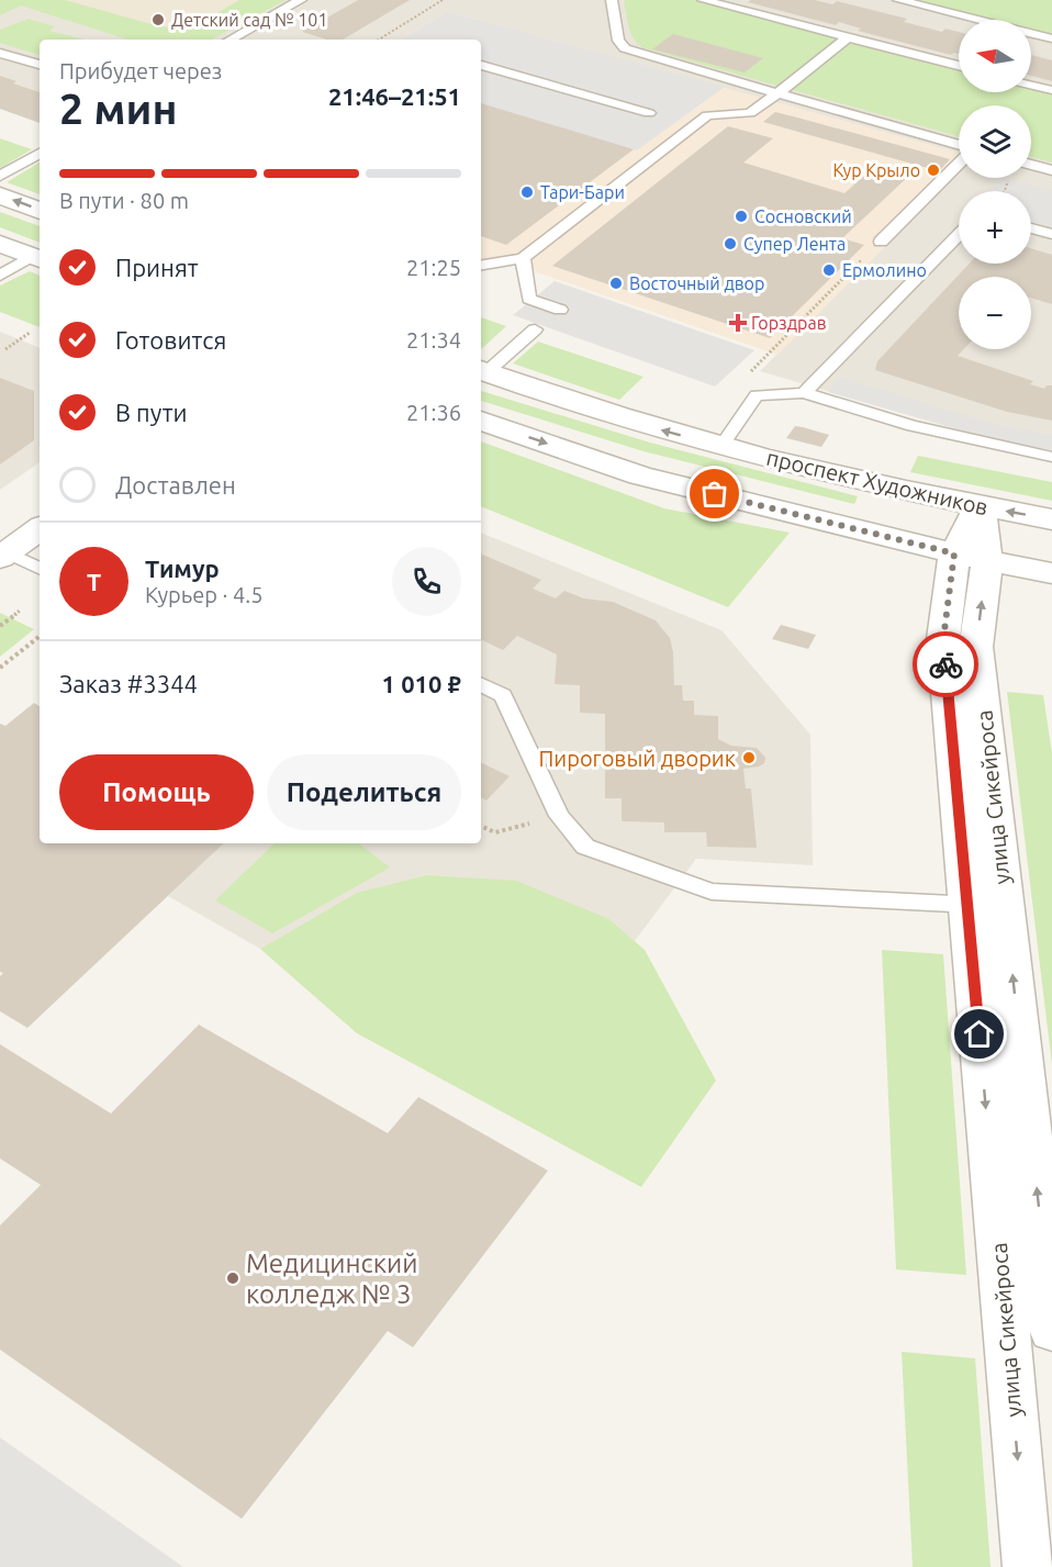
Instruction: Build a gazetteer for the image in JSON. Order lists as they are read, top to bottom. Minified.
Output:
{"streets":{"street":["проспект Художников","улица Сикейроса"]},"crossings":[["проспект Художников","улица Сикейроса"]],"places":{"other":["Детский сад № 101","Кур Крыло","Тари-Бари","Сосновский","Супер Лента","Ермолино","Восточный двор","Пироговый дворик","Медицинский колледж № 3"],"health":["Горздрав"]},"north":"left","page":{"map_buttons":["+","−"],"heading":["2 мин","Прибудет через","21:46–21:51"],"panel":["Тимур","Курьер · 4.5","Заказ #3344","1 010 ₽"],"bar":"В пути · 80 m","list":[["Принят","21:25"],["Готовится","21:34"],["В пути","21:36"],"Доставлен"],"round":"Т","buttons":["Помощь","Поделиться"]}}
